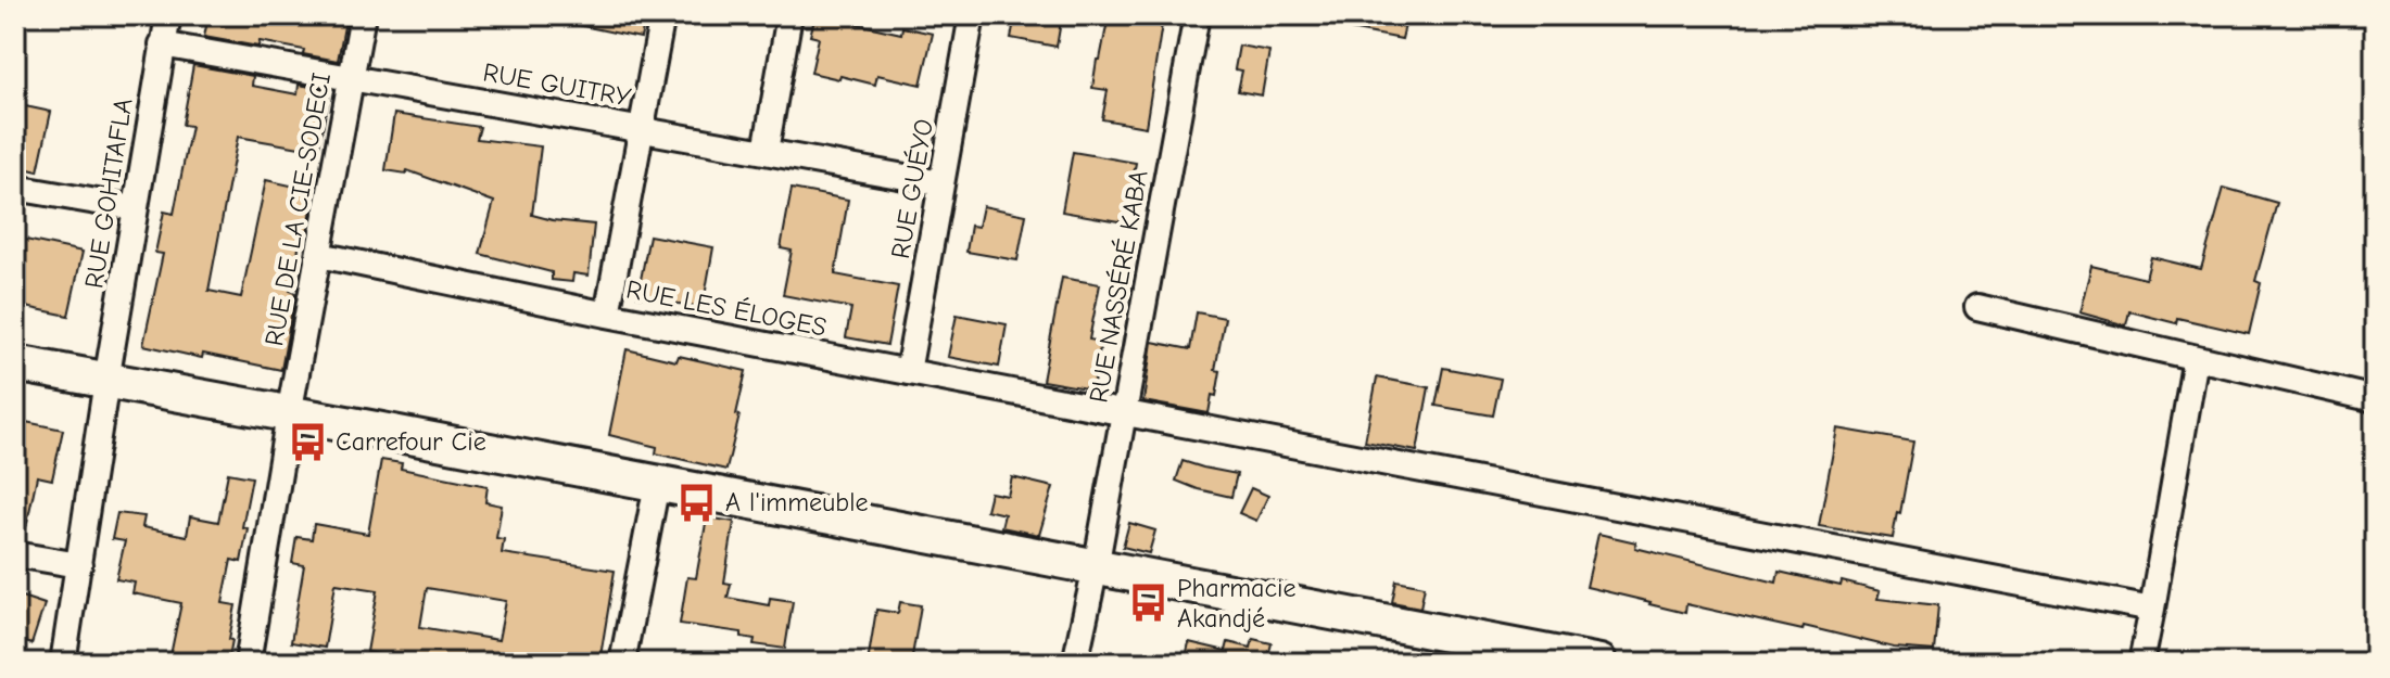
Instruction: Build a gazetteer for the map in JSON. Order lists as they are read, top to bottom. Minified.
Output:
{"streets":{"street":["RUE GUITRY","RUE GUÉYO","RUE GOHITAFLA","RUE DE LA CIE-SODECI","RUE NASSÉRÉ KABA","RUE LES ÉLOGES"]},"crossings":[["RUE GUITRY","RUE GUÉYO"],["RUE GUITRY","RUE GOHITAFLA"],["RUE GUITRY","RUE DE LA CIE-SODECI"],["RUE GUÉYO","RUE LES ÉLOGES"],["RUE DE LA CIE-SODECI","RUE LES ÉLOGES"],["RUE NASSÉRÉ KABA","RUE LES ÉLOGES"]],"places":{"bus stop":["Carrefour Cie","A l'immeuble","Pharmacie Akandjé"]}}
